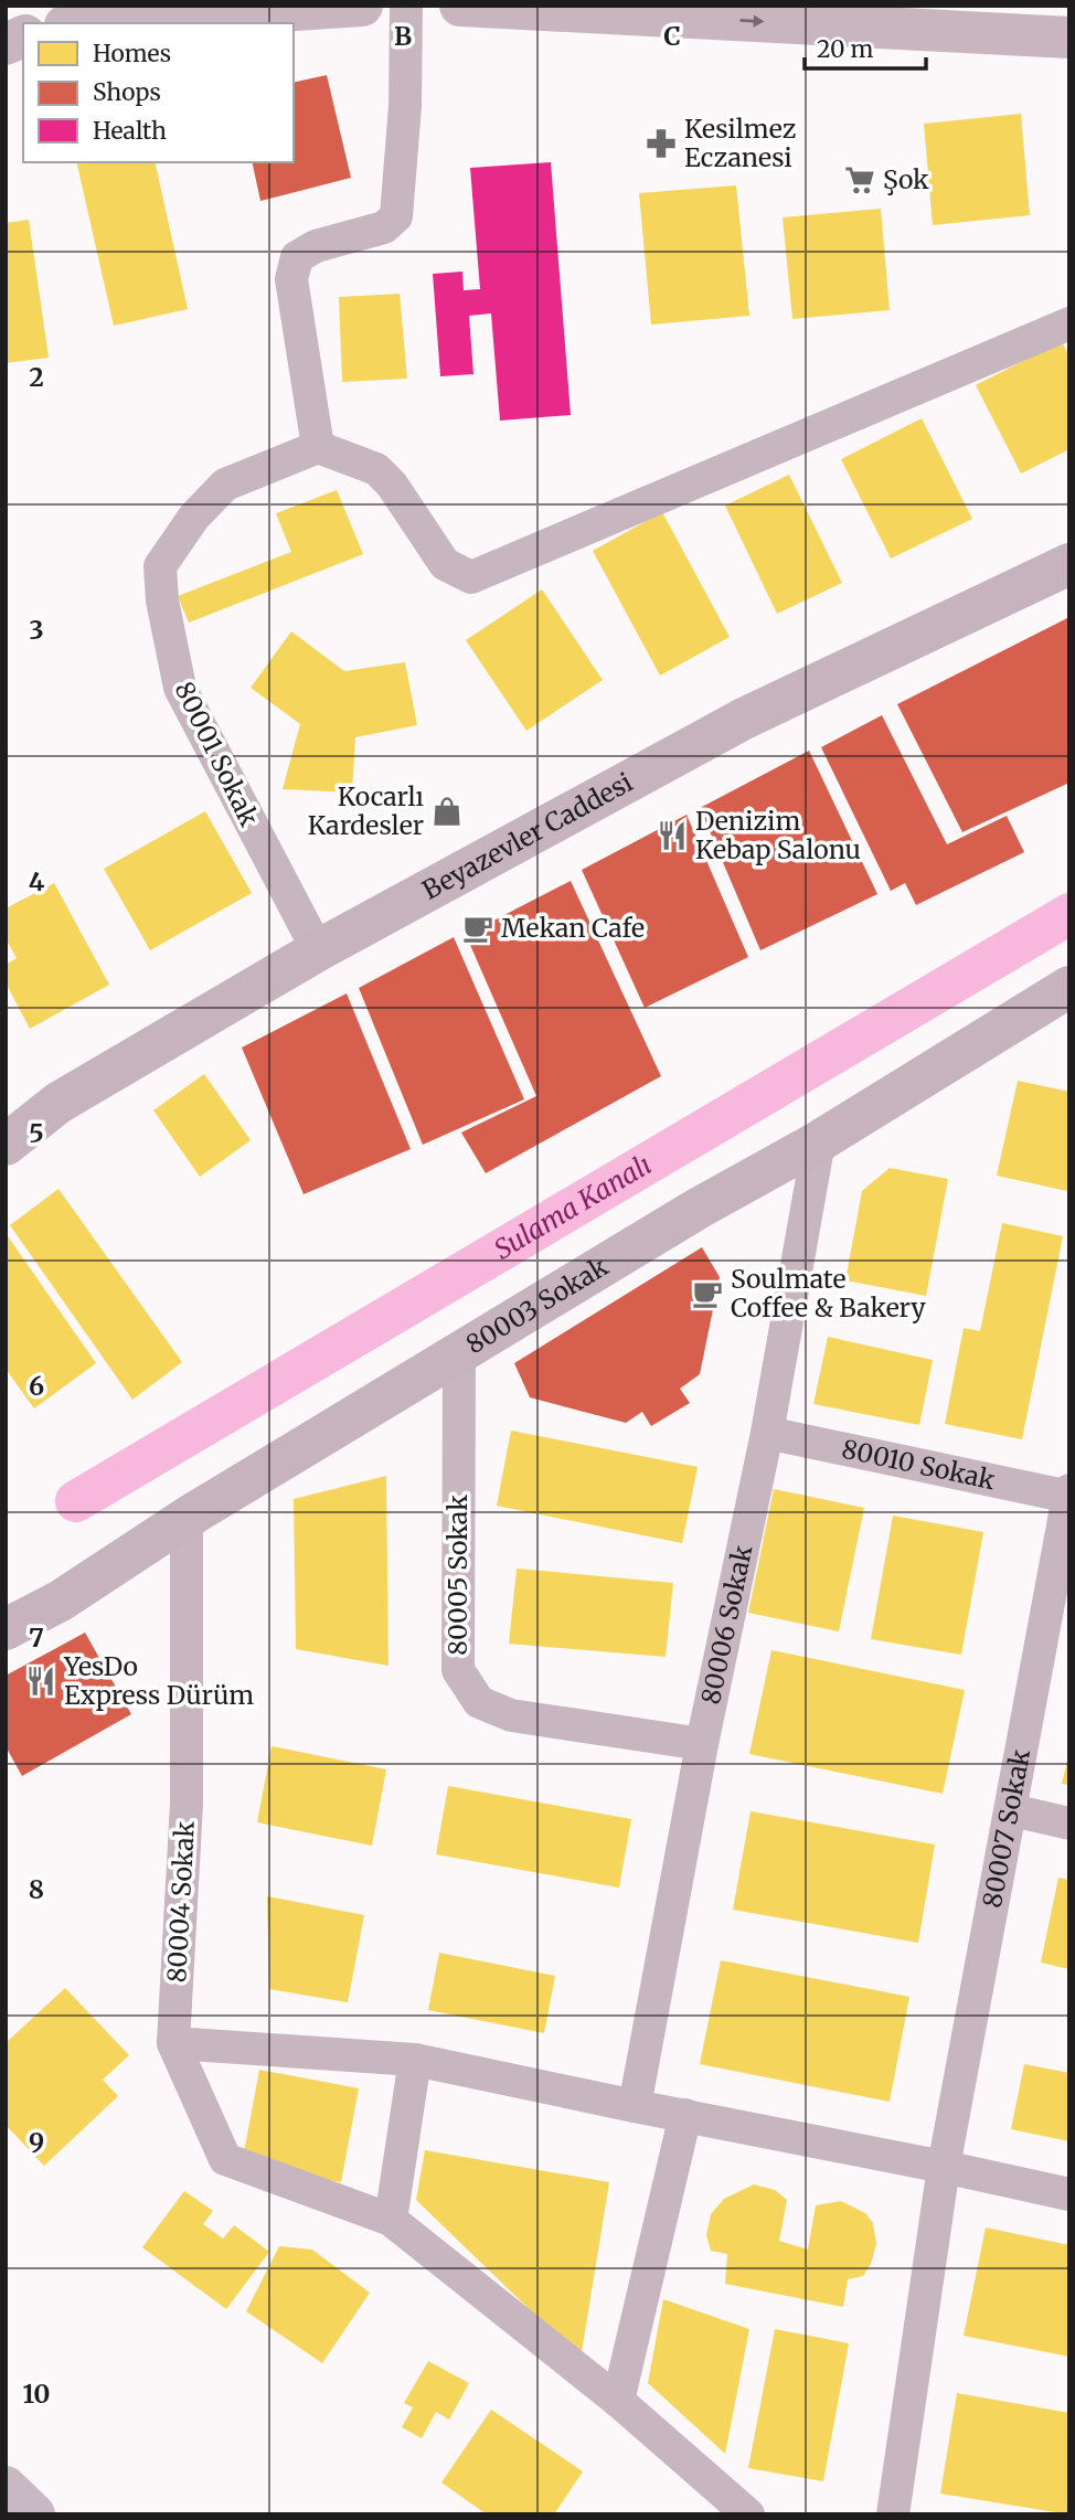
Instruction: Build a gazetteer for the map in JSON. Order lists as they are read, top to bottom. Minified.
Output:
{"streets":{"street":["80001 Sokak","Beyazevler Caddesi","80003 Sokak","80010 Sokak","80005 Sokak","80006 Sokak","80007 Sokak","80004 Sokak"]},"crossings":[["80001 Sokak","Beyazevler Caddesi"],["80003 Sokak","80005 Sokak"],["80003 Sokak","80006 Sokak"],["80003 Sokak","80004 Sokak"],["80010 Sokak","80006 Sokak"],["80010 Sokak","80007 Sokak"],["80005 Sokak","80006 Sokak"]],"water":["Sulama Kanalı"],"places":{"pharmacy":["Kesilmez Eczanesi"],"supermarket":["Şok"],"shop":["Kocarlı Kardesler"],"restaurant":["Denizim Kebap Salonu","YesDo Express Dürüm"],"cafe":["Mekan Cafe","Soulmate Coffee & Bakery"]},"legend":["Homes","Shops","Health"],"scale_bar":"20 m","grid":{"columns":["B","C"],"rows":["2","3","4","5","6","7","8","9","10"]}}
